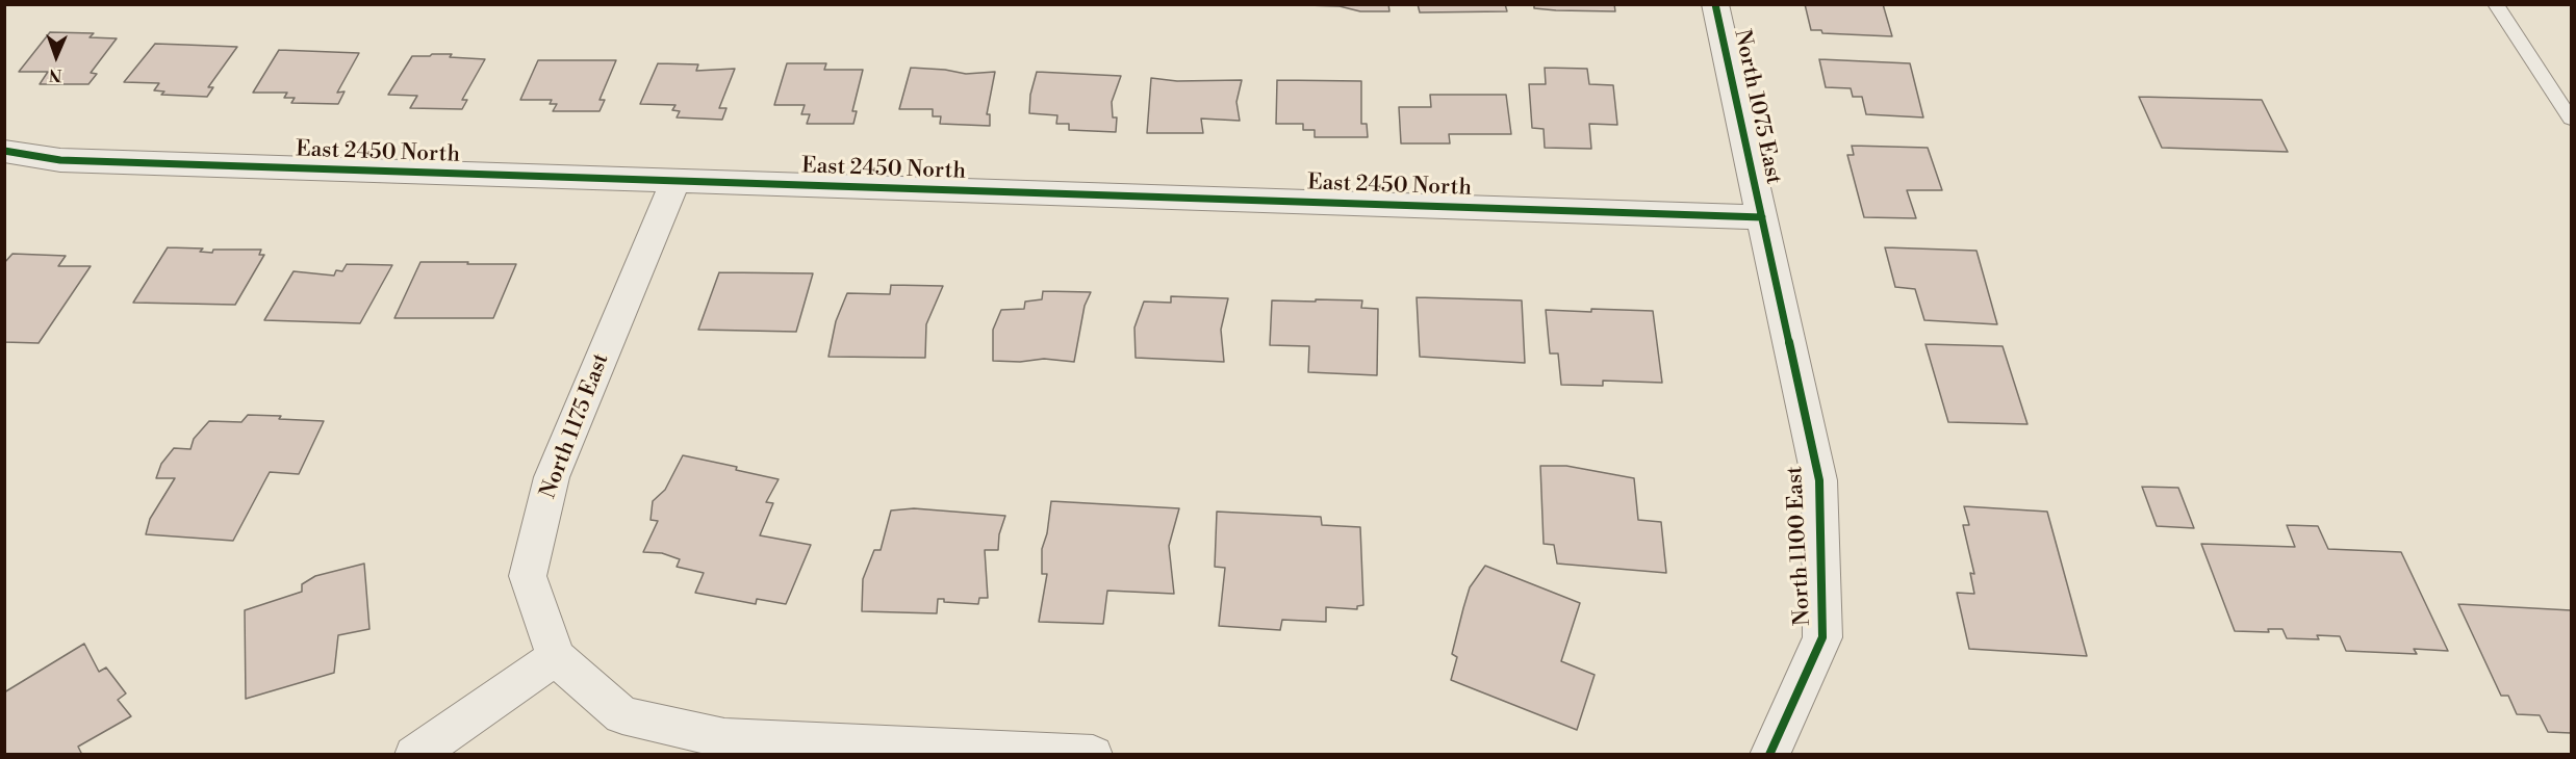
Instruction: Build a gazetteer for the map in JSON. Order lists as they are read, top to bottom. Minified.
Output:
{"streets":{"street":["North 1075 East","East 2450 North","North 1175 East","North 1100 East"]},"crossings":[["North 1075 East","East 2450 North"],["North 1075 East","North 1100 East"],["East 2450 North","North 1175 East"],["East 2450 North","North 1100 East"]],"north":"bottom"}
